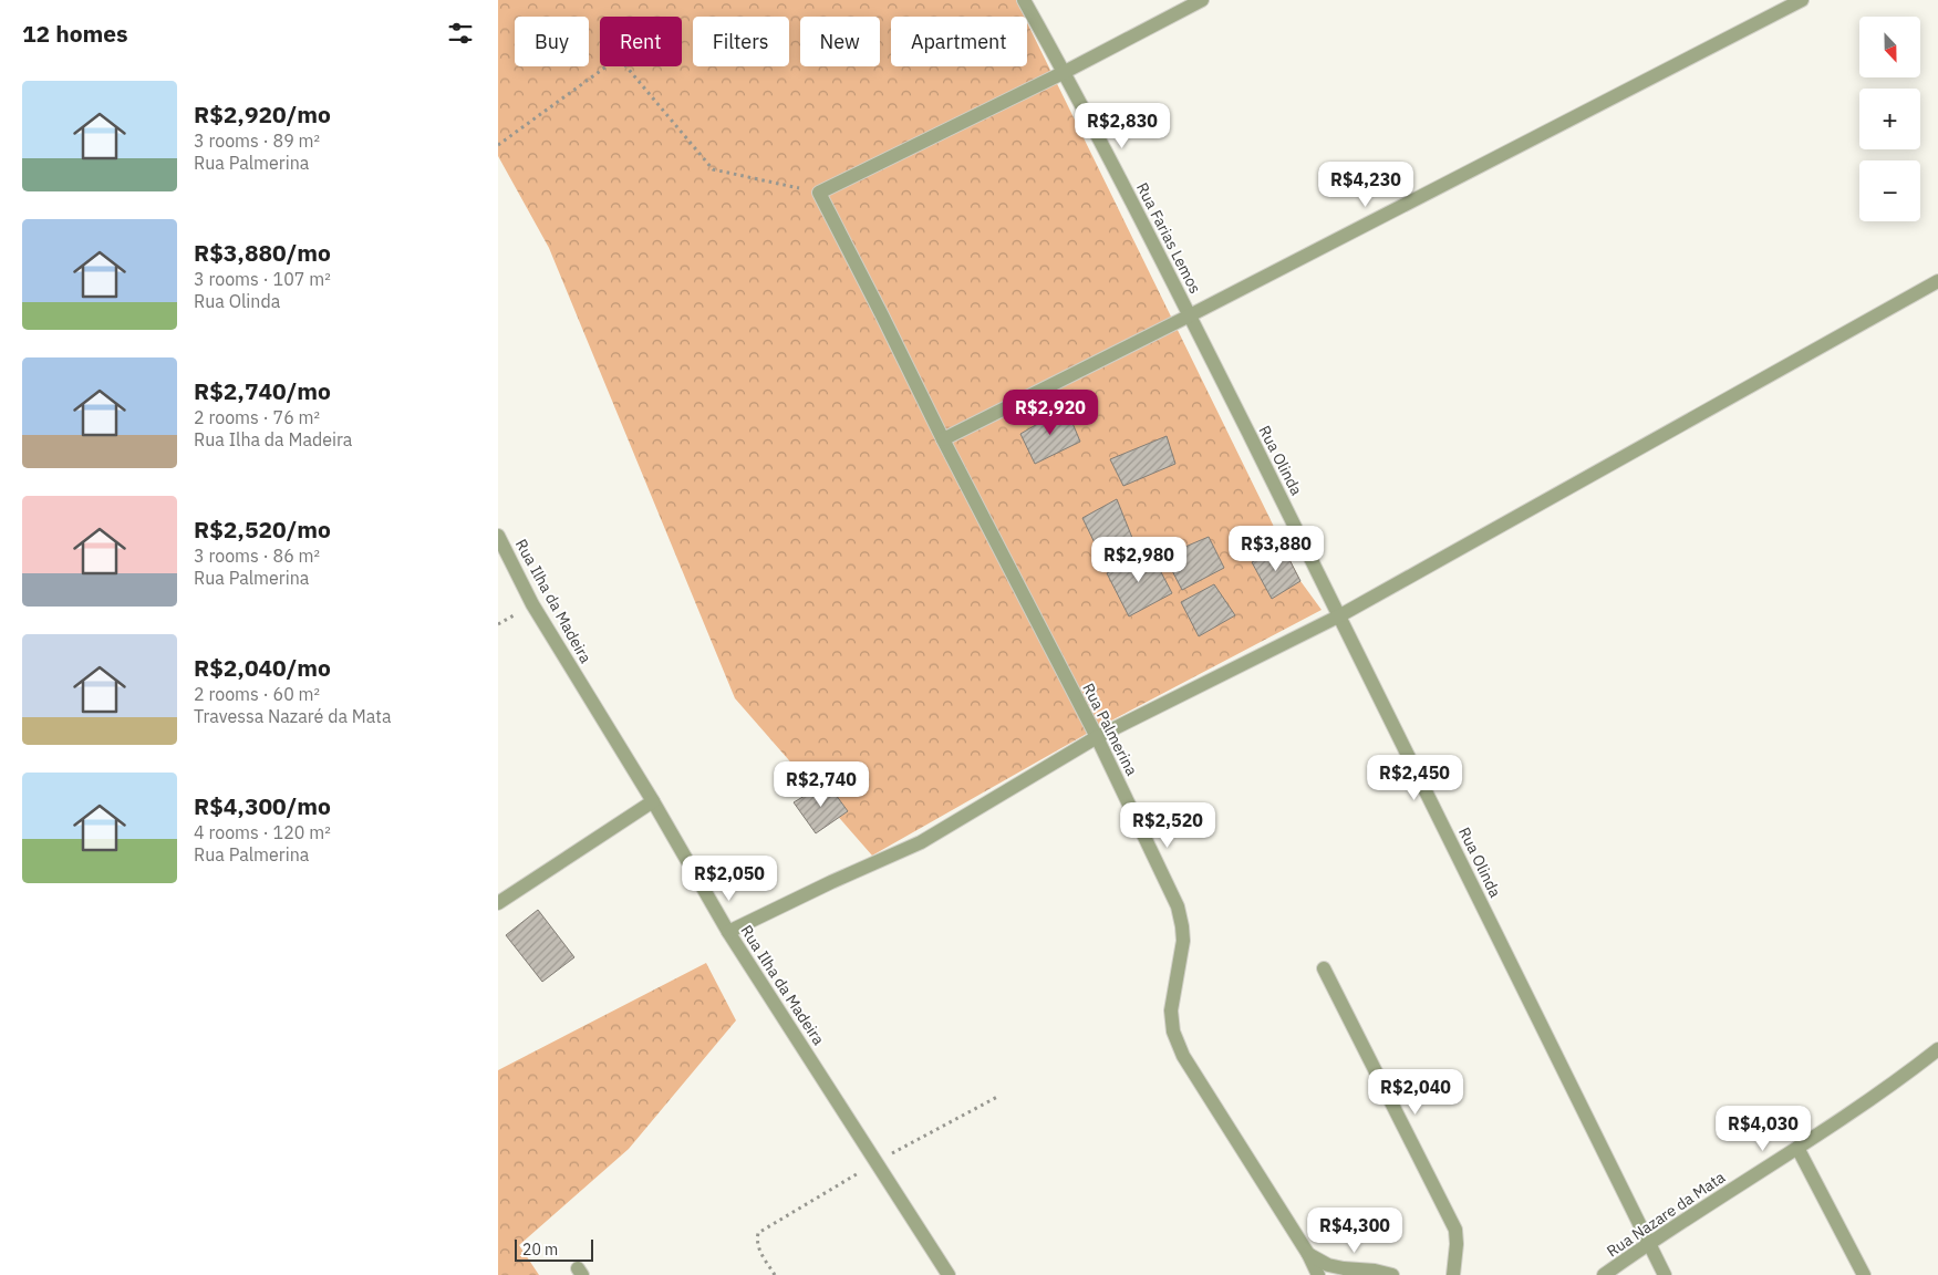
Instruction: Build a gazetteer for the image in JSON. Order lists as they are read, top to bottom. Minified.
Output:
{"streets":{"street":["Rua Farias Lemos","Rua Olinda","Rua Ilha da Madeira","Rua Palmerina","Rua Nazare da Mata"]},"crossings":[["Rua Farias Lemos","Rua Olinda"],["Rua Olinda","Rua Nazare da Mata"]],"scale_bar":"20 m","north":"bottom","page":{"heading":"12 homes","map_buttons":["+","−"],"chip":["Buy","Rent","Filters","New","Apartment"],"list":[{"name":"R$2,920/mo","note":"3 rooms · 89 m² · Rua Palmerina"},{"name":"R$3,880/mo","note":"3 rooms · 107 m² · Rua Olinda"},{"name":"R$2,740/mo","note":"2 rooms · 76 m² · Rua Ilha da Madeira"},{"name":"R$2,520/mo","note":"3 rooms · 86 m² · Rua Palmerina"},{"name":"R$2,040/mo","note":"2 rooms · 60 m² · Travessa Nazaré da Mata"},{"name":"R$4,300/mo","note":"4 rooms · 120 m² · Rua Palmerina"}],"price":["R$2,830","R$4,230","R$2,920","R$3,880","R$2,980","R$2,450","R$2,740","R$2,520","R$2,050","R$2,040","R$4,030","R$4,300"],"scale":"20 m"}}
